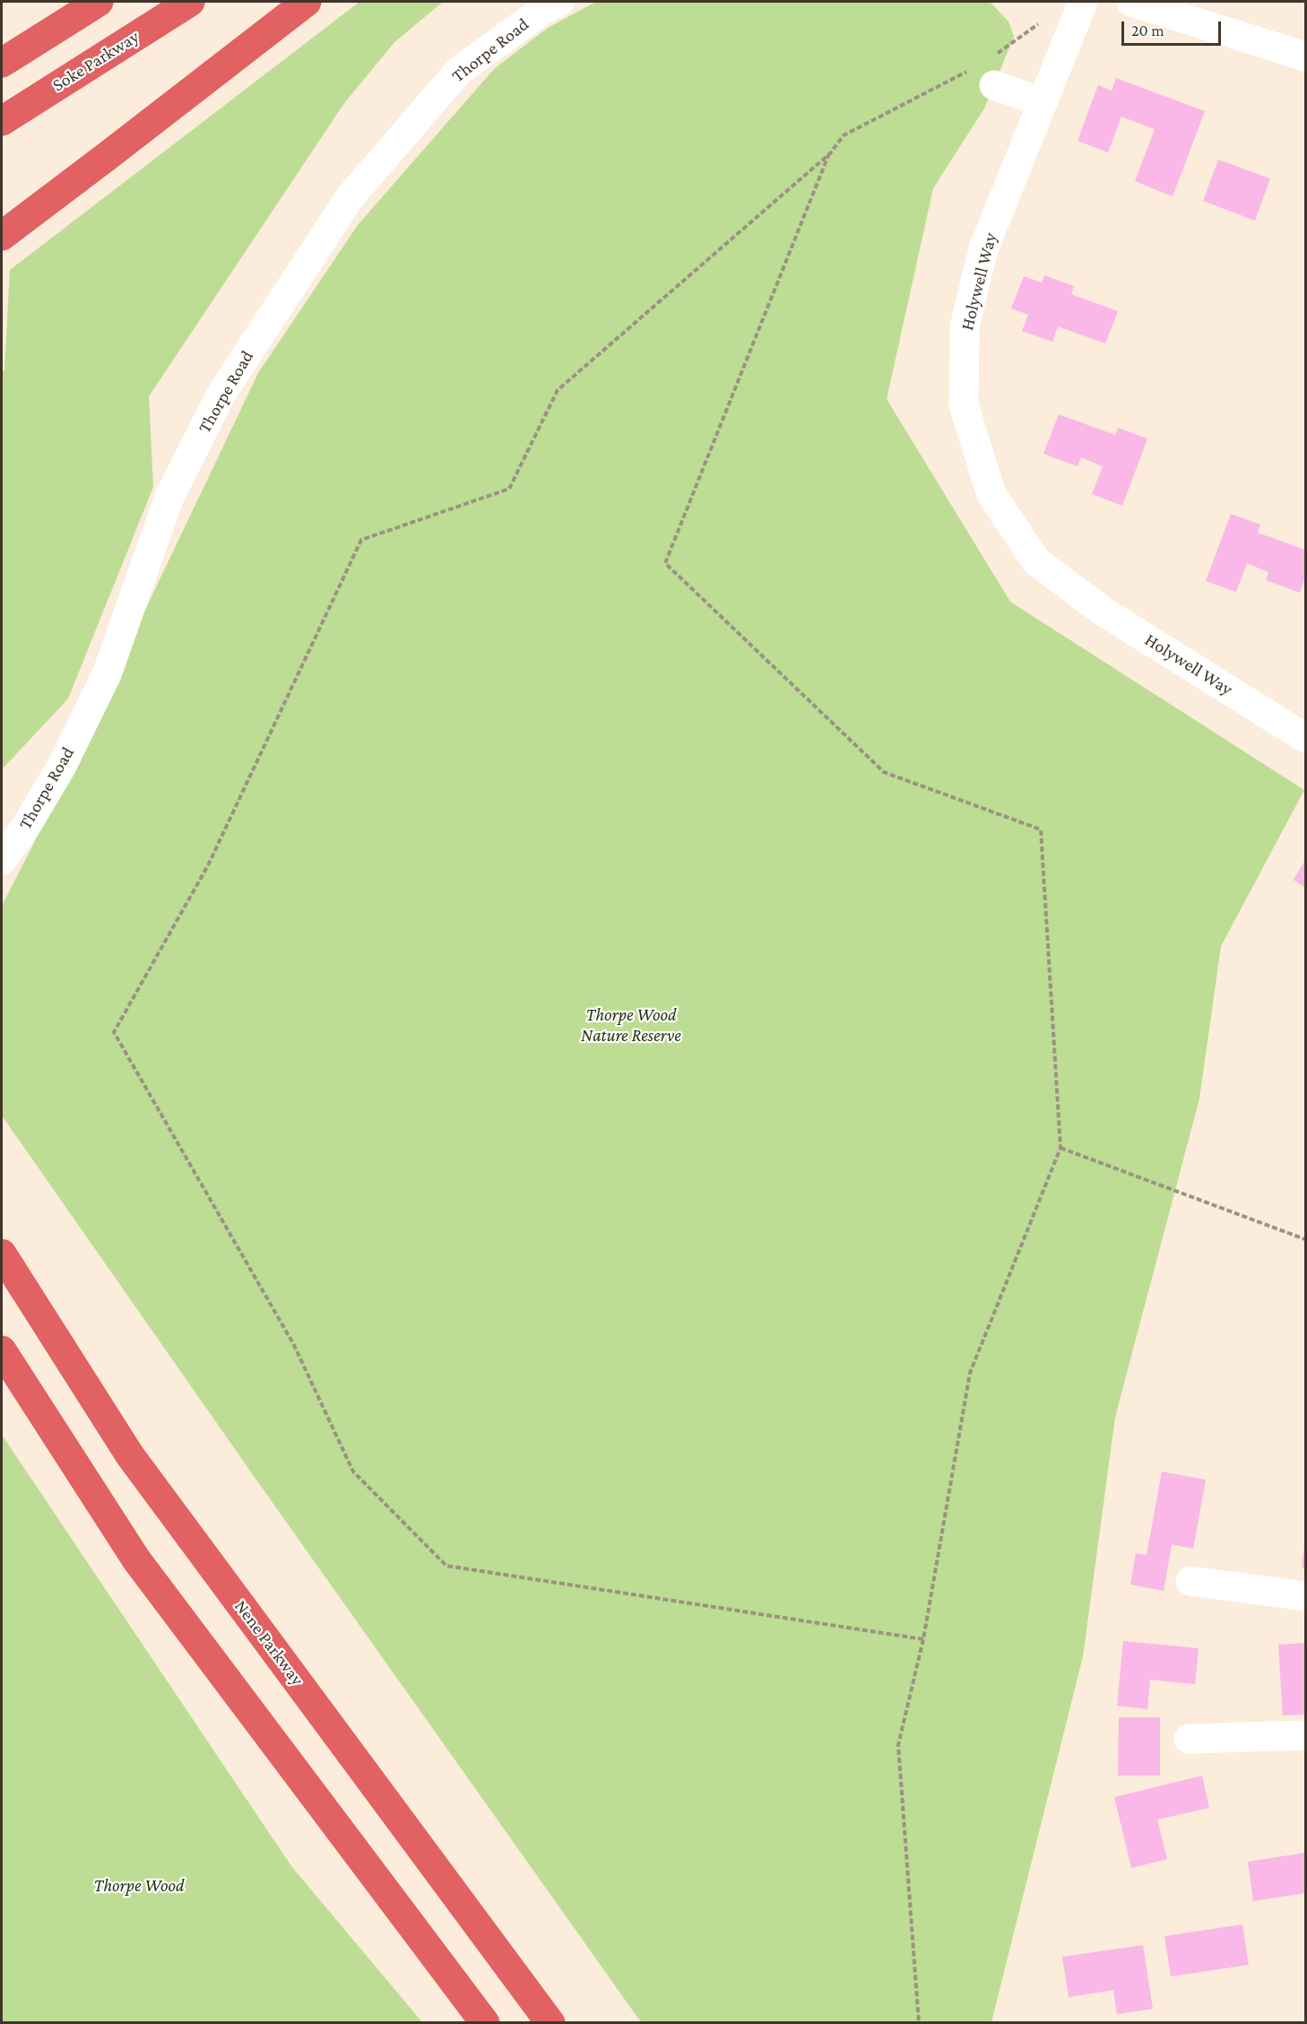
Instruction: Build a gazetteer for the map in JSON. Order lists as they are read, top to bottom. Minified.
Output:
{"streets":{"highway":["Soke Parkway","Nene Parkway"],"street":["Thorpe Road","Holywell Way"]},"parks":["Thorpe Wood Nature Reserve","Thorpe Wood"],"scale_bar":"20 m"}
